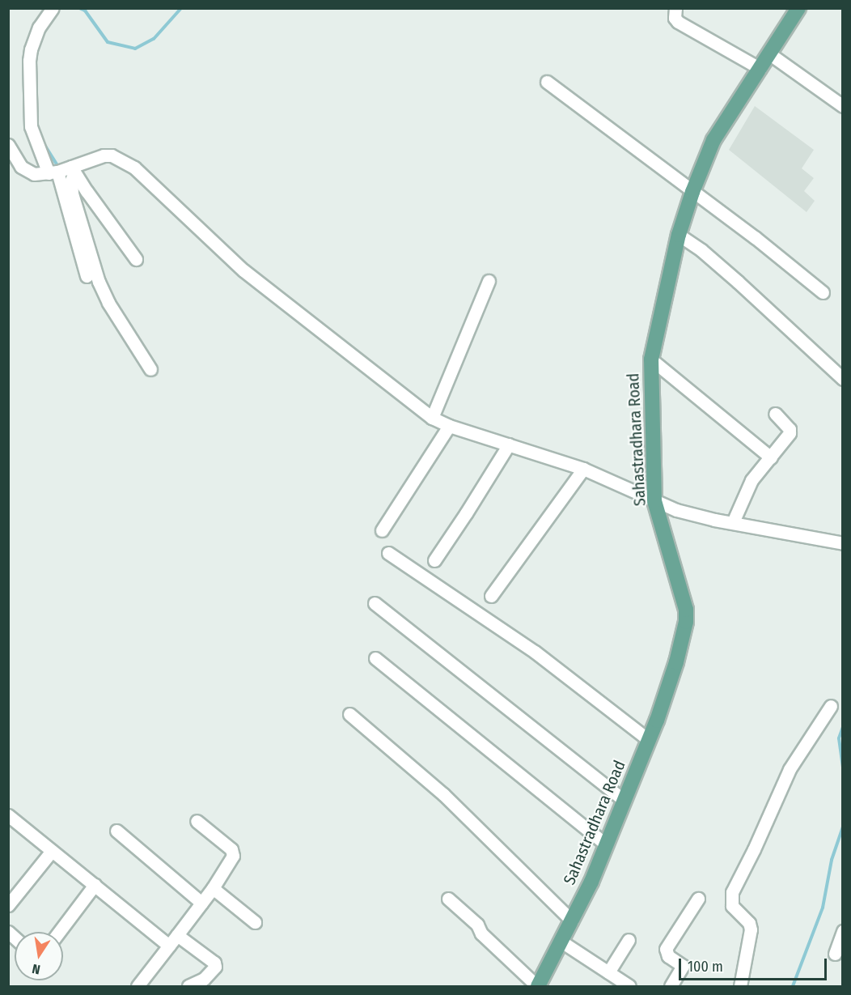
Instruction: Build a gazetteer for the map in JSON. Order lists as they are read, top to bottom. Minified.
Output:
{"streets":{"main road":["Sahastradhara Road"]},"scale_bar":"100 m","north":"bottom"}
